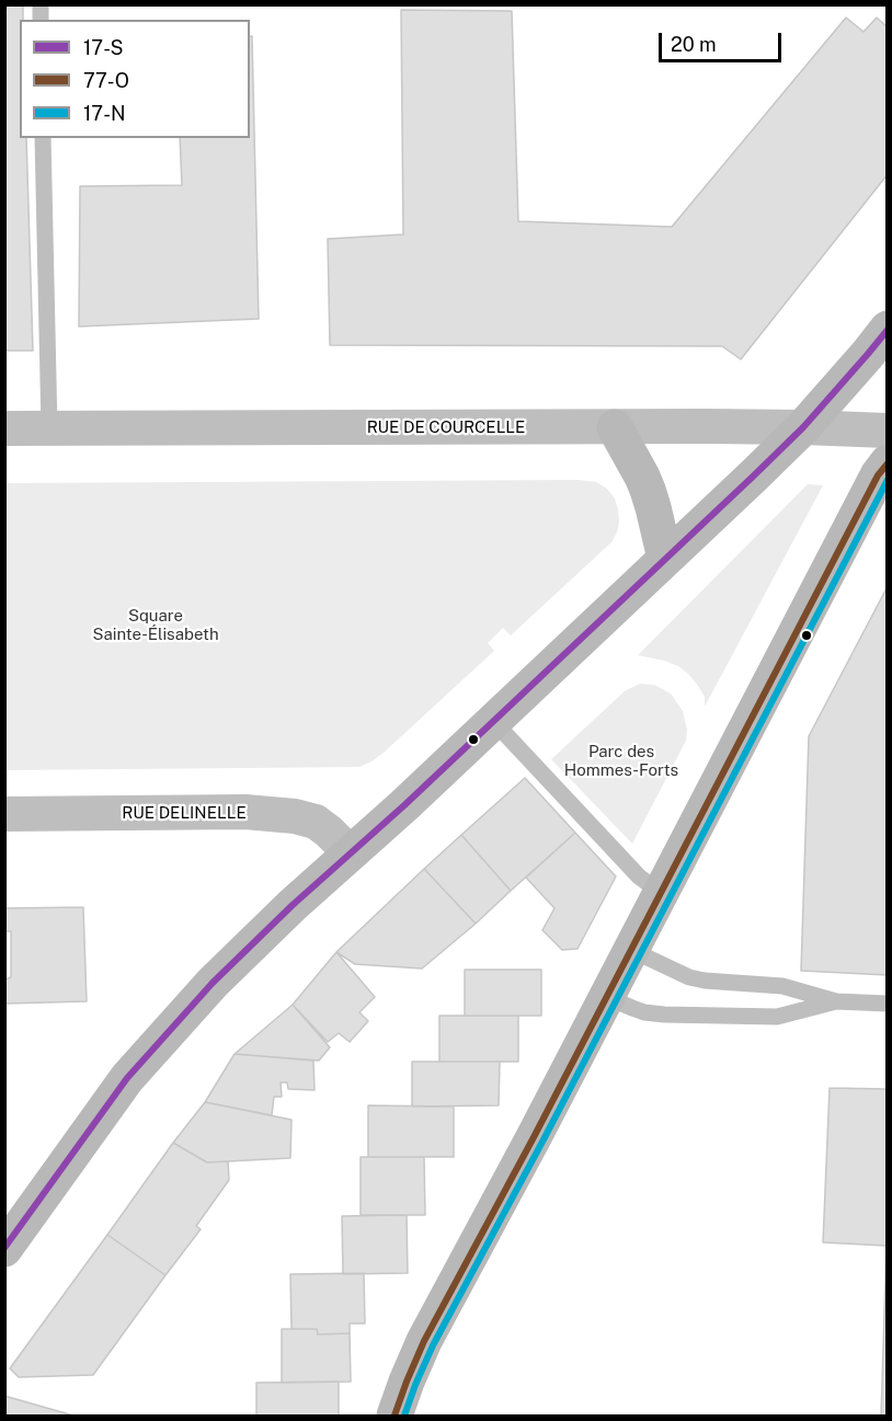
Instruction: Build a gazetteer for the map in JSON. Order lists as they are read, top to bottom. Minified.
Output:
{"streets":{"street":["RUE DE COURCELLE","RUE DELINELLE"]},"parks":["Square Sainte-Élisabeth","Parc des Hommes-Forts"],"lines":["transit line 17-S","transit line 77-O","transit line 17-N"],"legend":["17-S","77-O","17-N"],"scale_bar":"20 m"}
